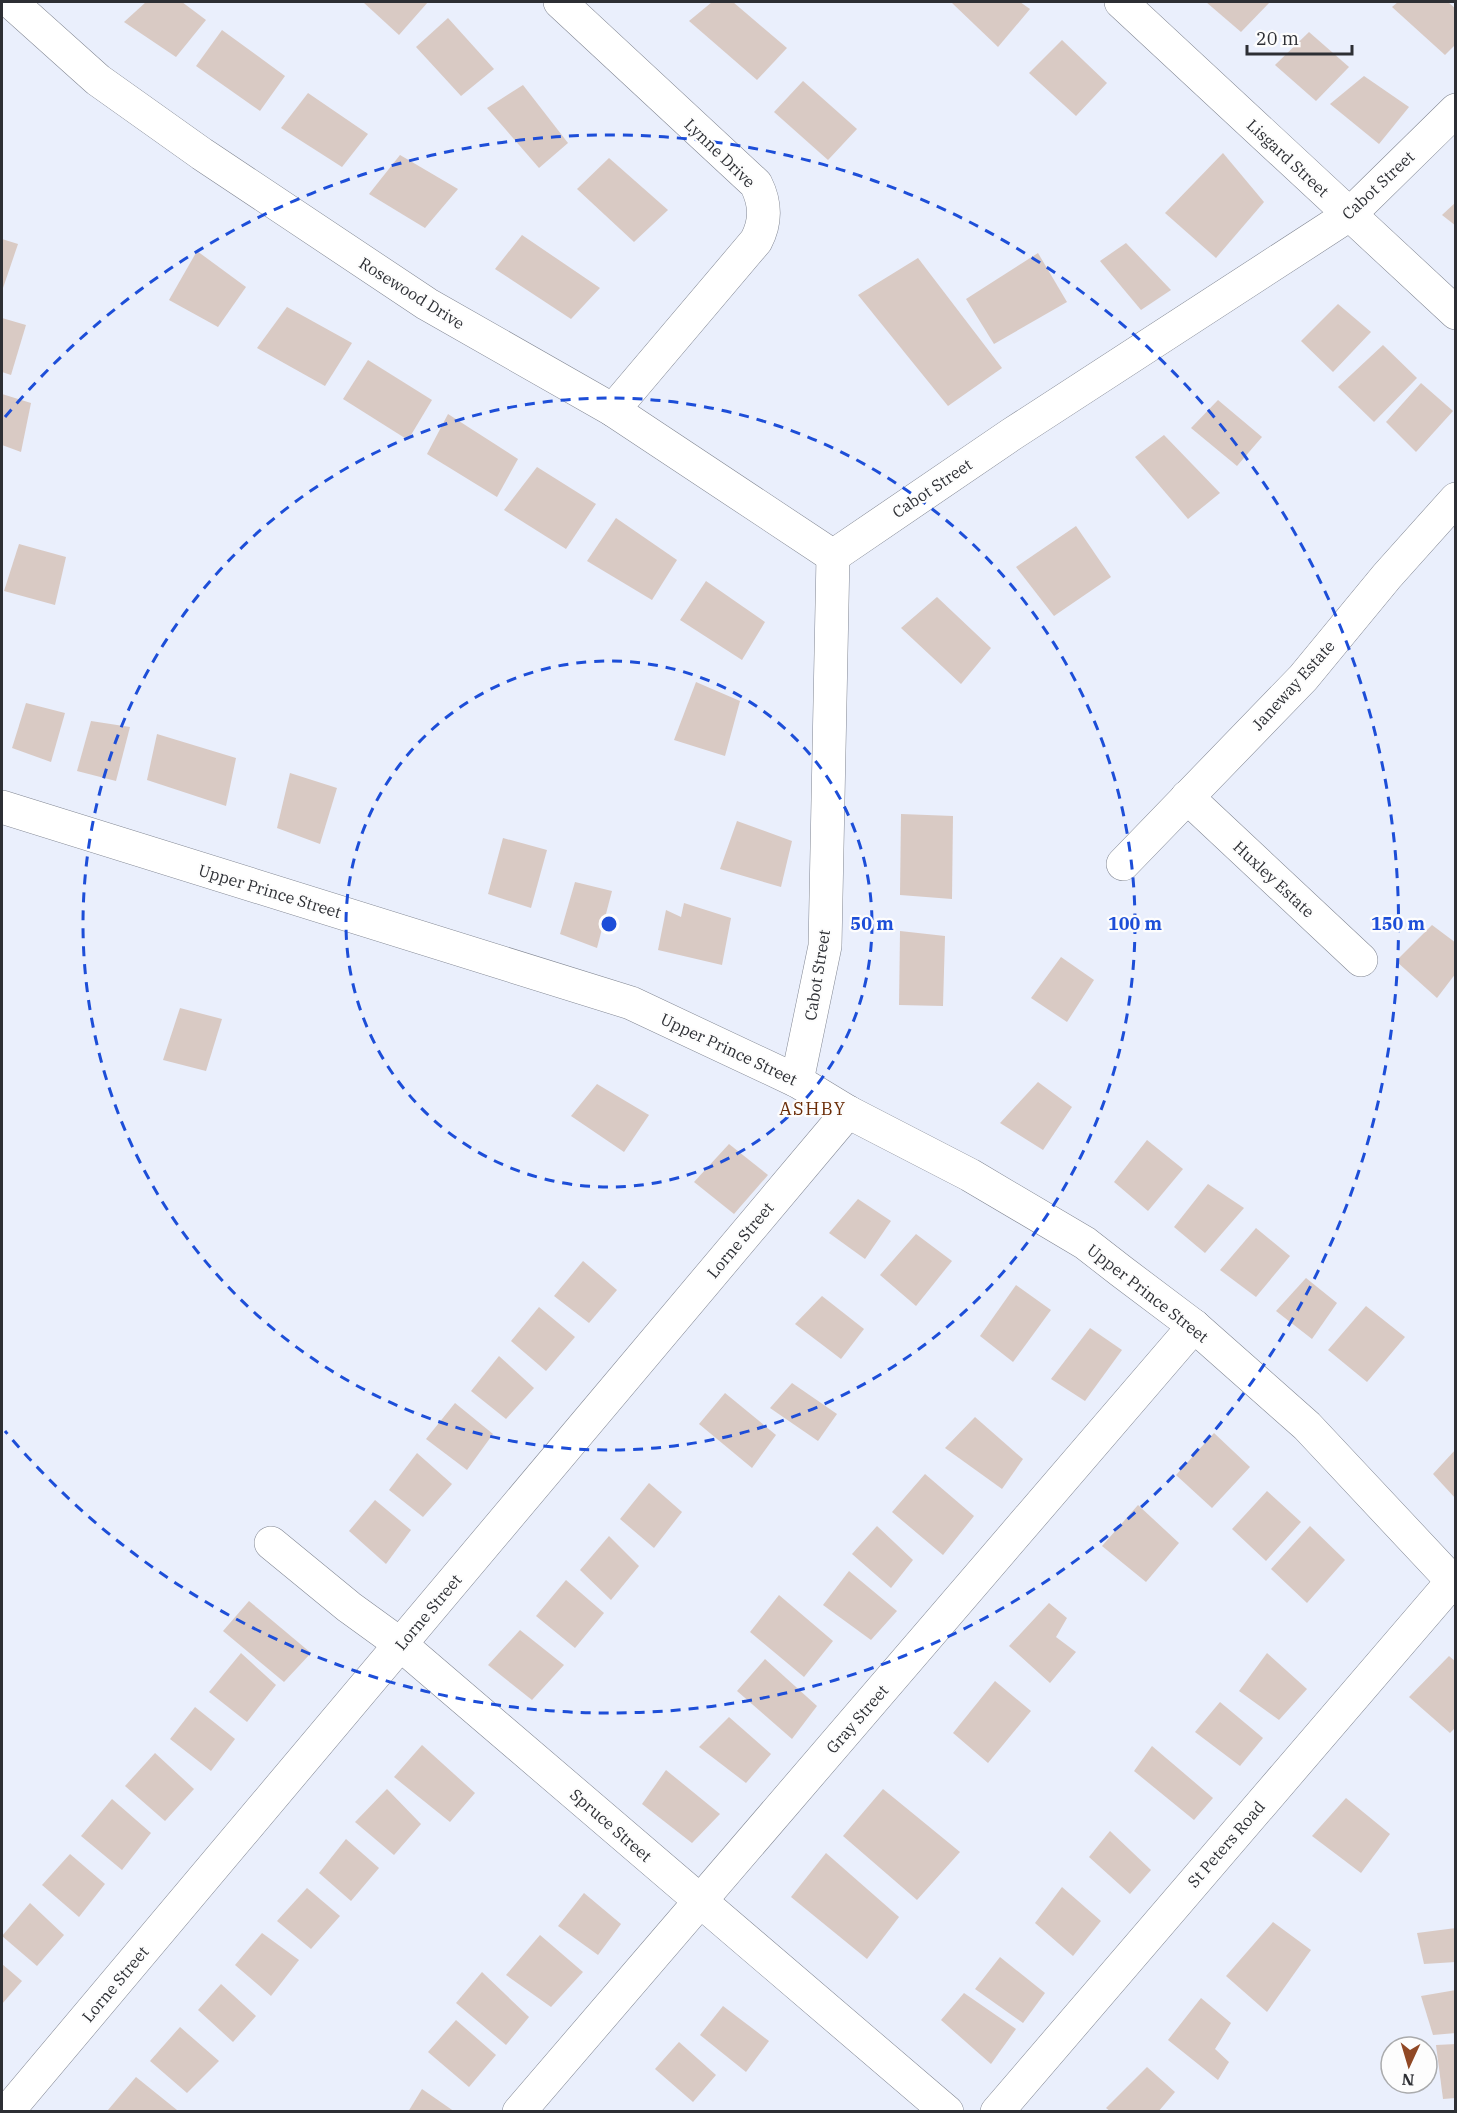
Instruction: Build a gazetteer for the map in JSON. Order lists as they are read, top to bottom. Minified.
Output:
{"streets":{"street":["Lynne Drive","Lisgard Street","Cabot Street","Rosewood Drive","Janeway Estate","Huxley Estate","Upper Prince Street","Lorne Street","Gray Street","Spruce Street","St Peters Road"]},"crossings":[["Lynne Drive","Rosewood Drive"],["Lisgard Street","Cabot Street"],["Cabot Street","Rosewood Drive"],["Cabot Street","Upper Prince Street"],["Janeway Estate","Huxley Estate"],["Upper Prince Street","Lorne Street"],["Upper Prince Street","Gray Street"],["Upper Prince Street","St Peters Road"],["Lorne Street","Spruce Street"],["Gray Street","Spruce Street"]],"districts":["ASHBY"],"scale_bar":"20 m","north":"bottom","rings":["50 m","100 m","150 m"]}
